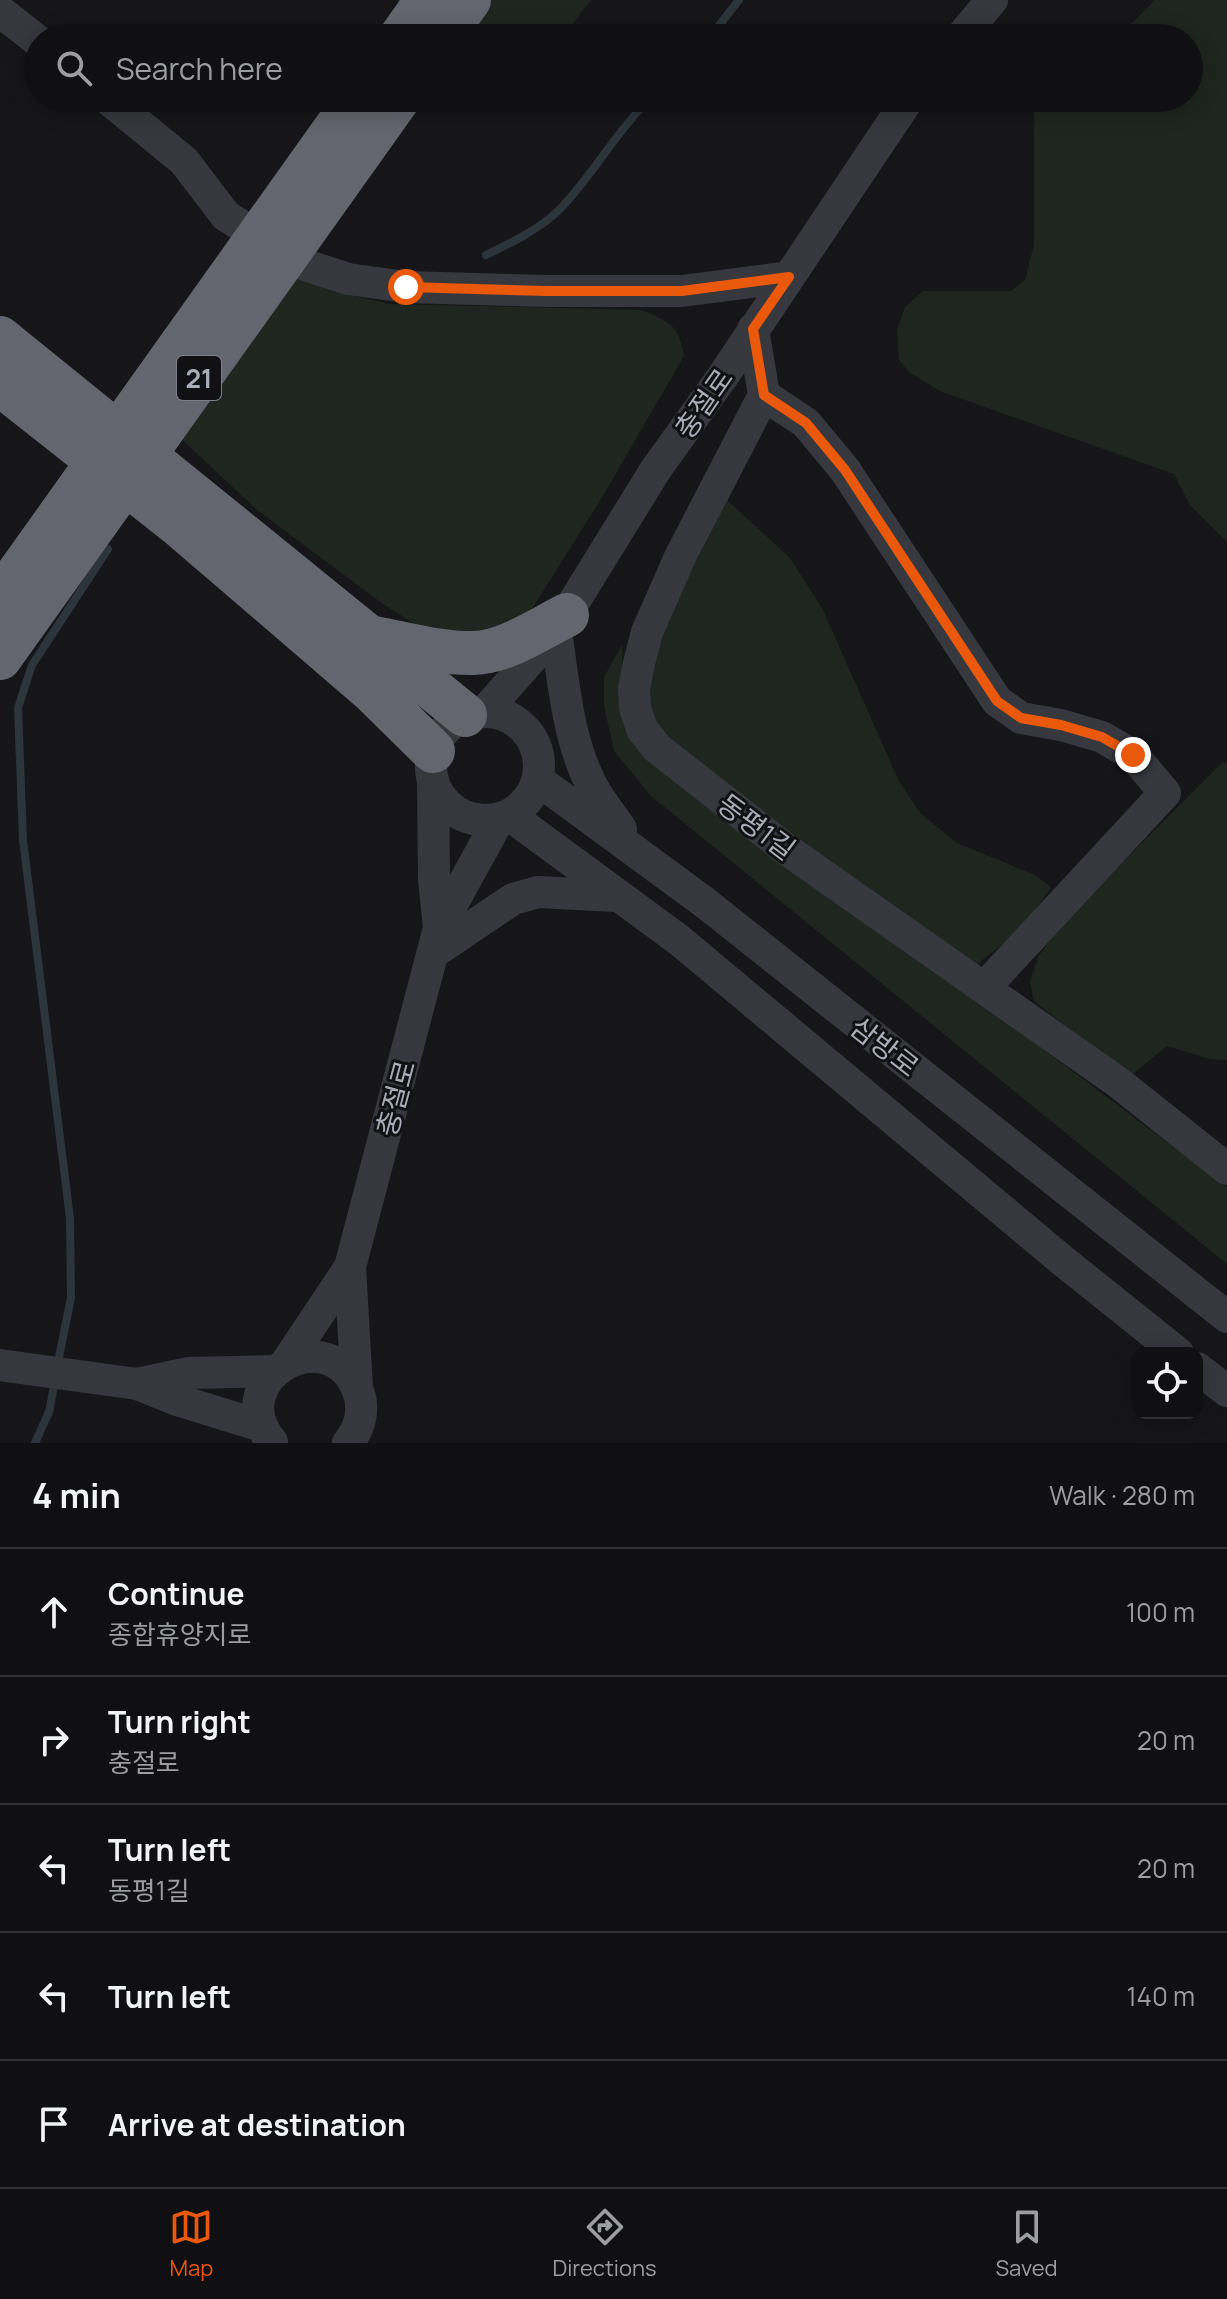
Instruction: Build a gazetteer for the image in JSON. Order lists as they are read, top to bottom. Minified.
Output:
{"streets":{"highway":["21"],"street":["충절로","동평1길","삼방로"]},"crossings":[["충절로","삼방로"]],"page":{"search":"Search here","heading":["4 min","Walk · 280 m"],"list":[["Continue","종합휴양지로","100 m"],["Turn right","충절로","20 m"],["Turn left","동평1길","20 m"],["Turn left","140 m"],"Arrive at destination"],"nav":["Map","Directions","Saved"]}}
